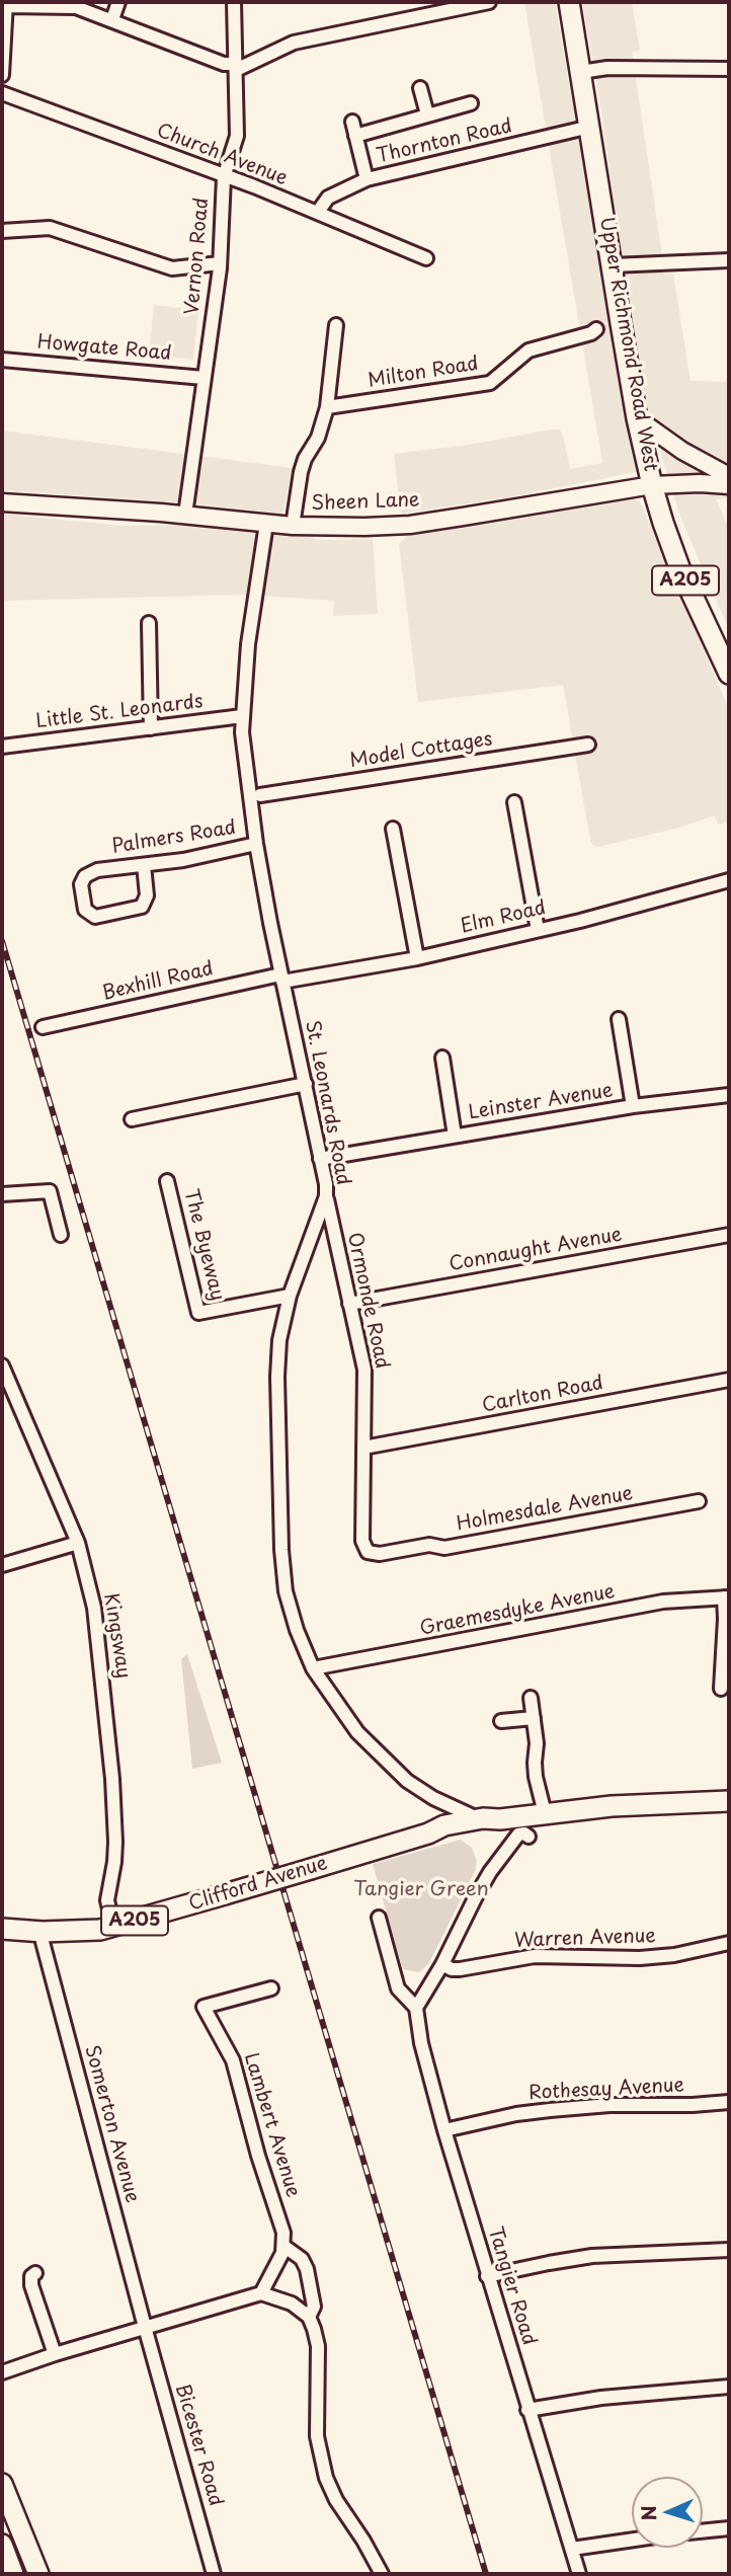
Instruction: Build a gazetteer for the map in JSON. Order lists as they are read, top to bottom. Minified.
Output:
{"streets":{"highway":["Upper Richmond Road West","A205","Clifford Avenue"],"main road":["Sheen Lane"],"street":["Thornton Road","Church Avenue","Vernon Road","Howgate Road","Milton Road","Little St. Leonards","Model Cottages","Palmers Road","Elm Road","Bexhill Road","Leinster Avenue","St. Leonards Road","The Byeway","Connaught Avenue","Ormonde Road","Carlton Road","Holmesdale Avenue","Graemesdyke Avenue","Kingsway","Warren Avenue","Rothesay Avenue","Somerton Avenue","Lambert Avenue","Tangier Road","Bicester Road"]},"crossings":[["Thornton Road","Church Avenue"],["Thornton Road","Upper Richmond Road West"],["Church Avenue","Vernon Road"],["Vernon Road","Howgate Road"],["Vernon Road","Sheen Lane"],["Upper Richmond Road West","Sheen Lane"],["Sheen Lane","St. Leonards Road"],["Little St. Leonards","St. Leonards Road"],["Palmers Road","St. Leonards Road"],["Elm Road","Bexhill Road"],["Elm Road","St. Leonards Road"],["Bexhill Road","St. Leonards Road"],["Leinster Avenue","St. Leonards Road"],["St. Leonards Road","The Byeway"],["St. Leonards Road","Ormonde Road"],["St. Leonards Road","Graemesdyke Avenue"],["St. Leonards Road","Clifford Avenue"],["Connaught Avenue","Ormonde Road"],["Ormonde Road","Carlton Road"],["Ormonde Road","Holmesdale Avenue"],["Kingsway","Clifford Avenue"],["Clifford Avenue","Somerton Avenue"],["Rothesay Avenue","Tangier Road"],["Somerton Avenue","Bicester Road"]],"parks":["Tangier Green"],"north":"left"}
